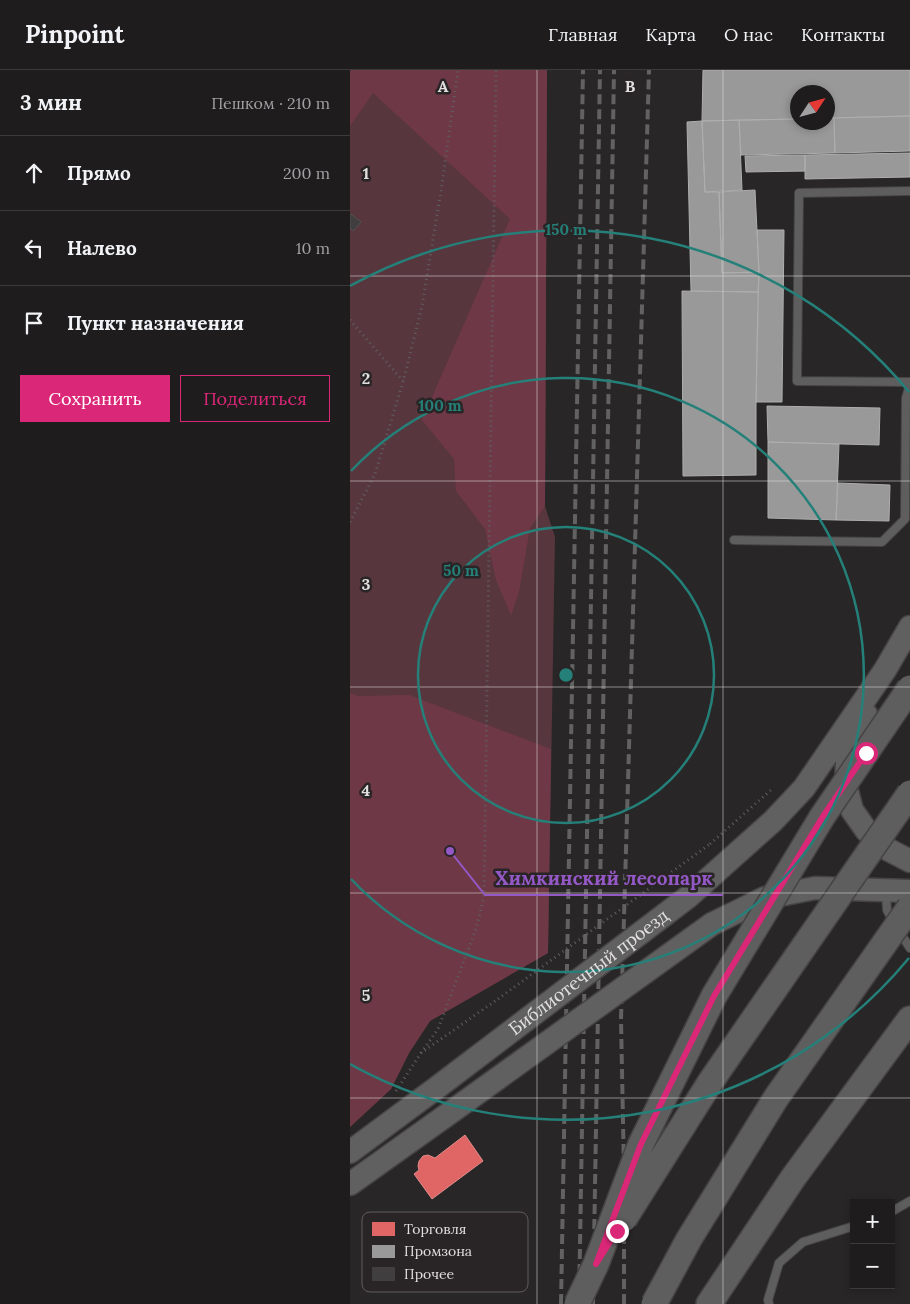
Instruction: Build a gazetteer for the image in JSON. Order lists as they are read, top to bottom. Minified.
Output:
{"streets":{"main road":["Библиотечный проезд"]},"places":["Химкинский лесопарк"],"legend":["Торговля","Промзона","Прочее"],"north":"top right","page":{"header":"Pinpoint","nav":["Главная","Карта","О нас","Контакты"],"heading":["3 мин","Пешком · 210 m"],"list":[["Прямо","200 m"],["Налево","10 m"],"Пункт назначения"],"buttons":["Сохранить","Поделиться"],"map_buttons":["+","−"]},"grid":{"columns":["A","B"],"rows":["1","2","3","4","5"]},"rings":["150 m","100 m","50 m"]}
